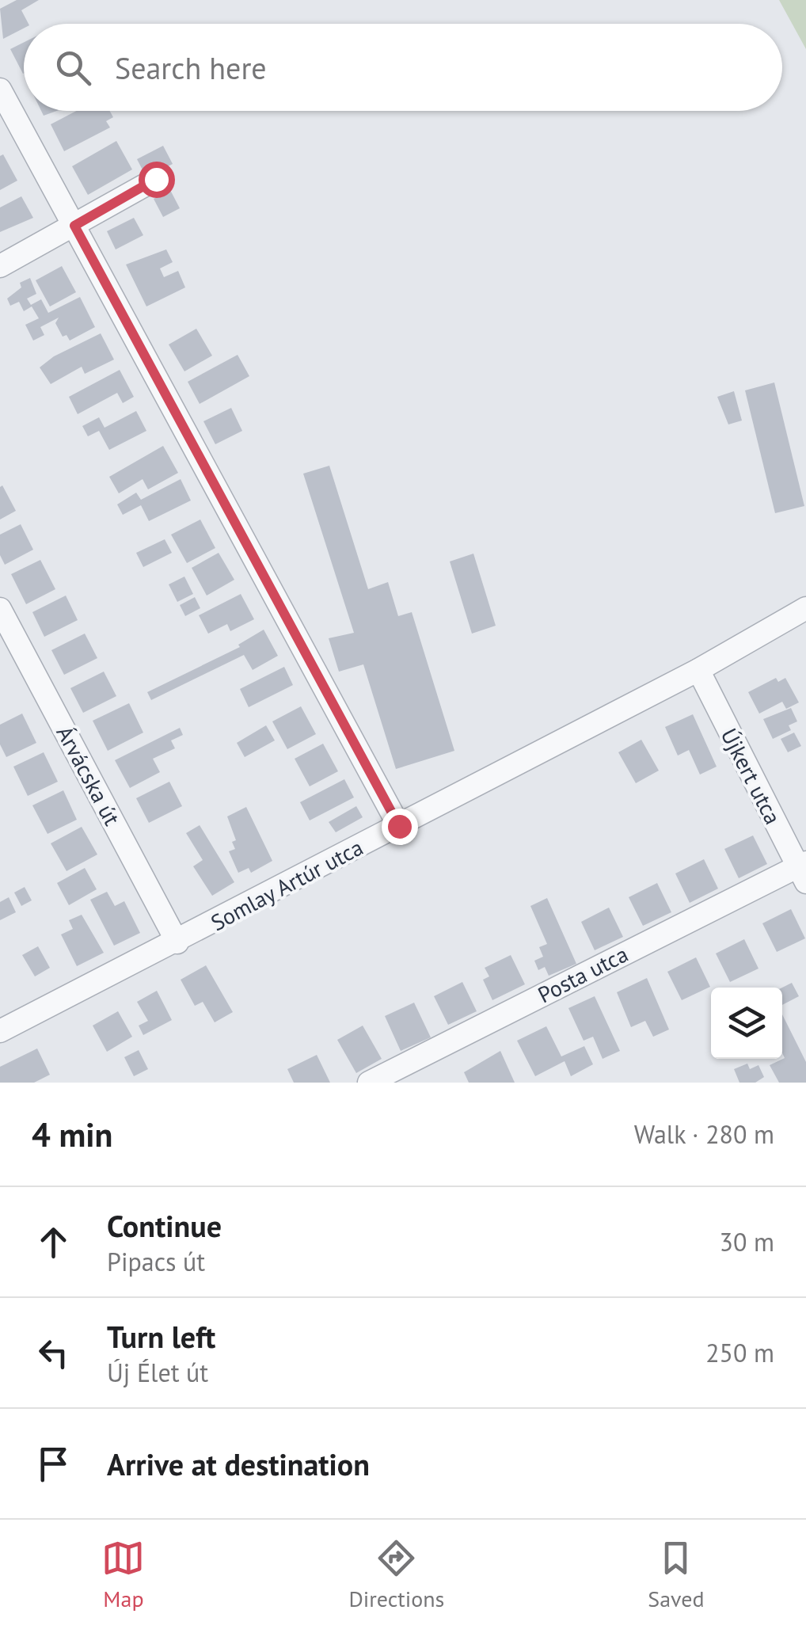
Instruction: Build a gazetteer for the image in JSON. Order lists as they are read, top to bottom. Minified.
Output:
{"streets":{"street":["Árvácska út","Újkert utca","Somlay Artúr utca","Posta utca"]},"crossings":[["Árvácska út","Somlay Artúr utca"],["Újkert utca","Somlay Artúr utca"],["Újkert utca","Posta utca"]],"page":{"search":"Search here","heading":["4 min","Walk · 280 m"],"list":[["Continue","Pipacs út","30 m"],["Turn left","Új Élet út","250 m"],"Arrive at destination"],"nav":["Map","Directions","Saved"]}}
